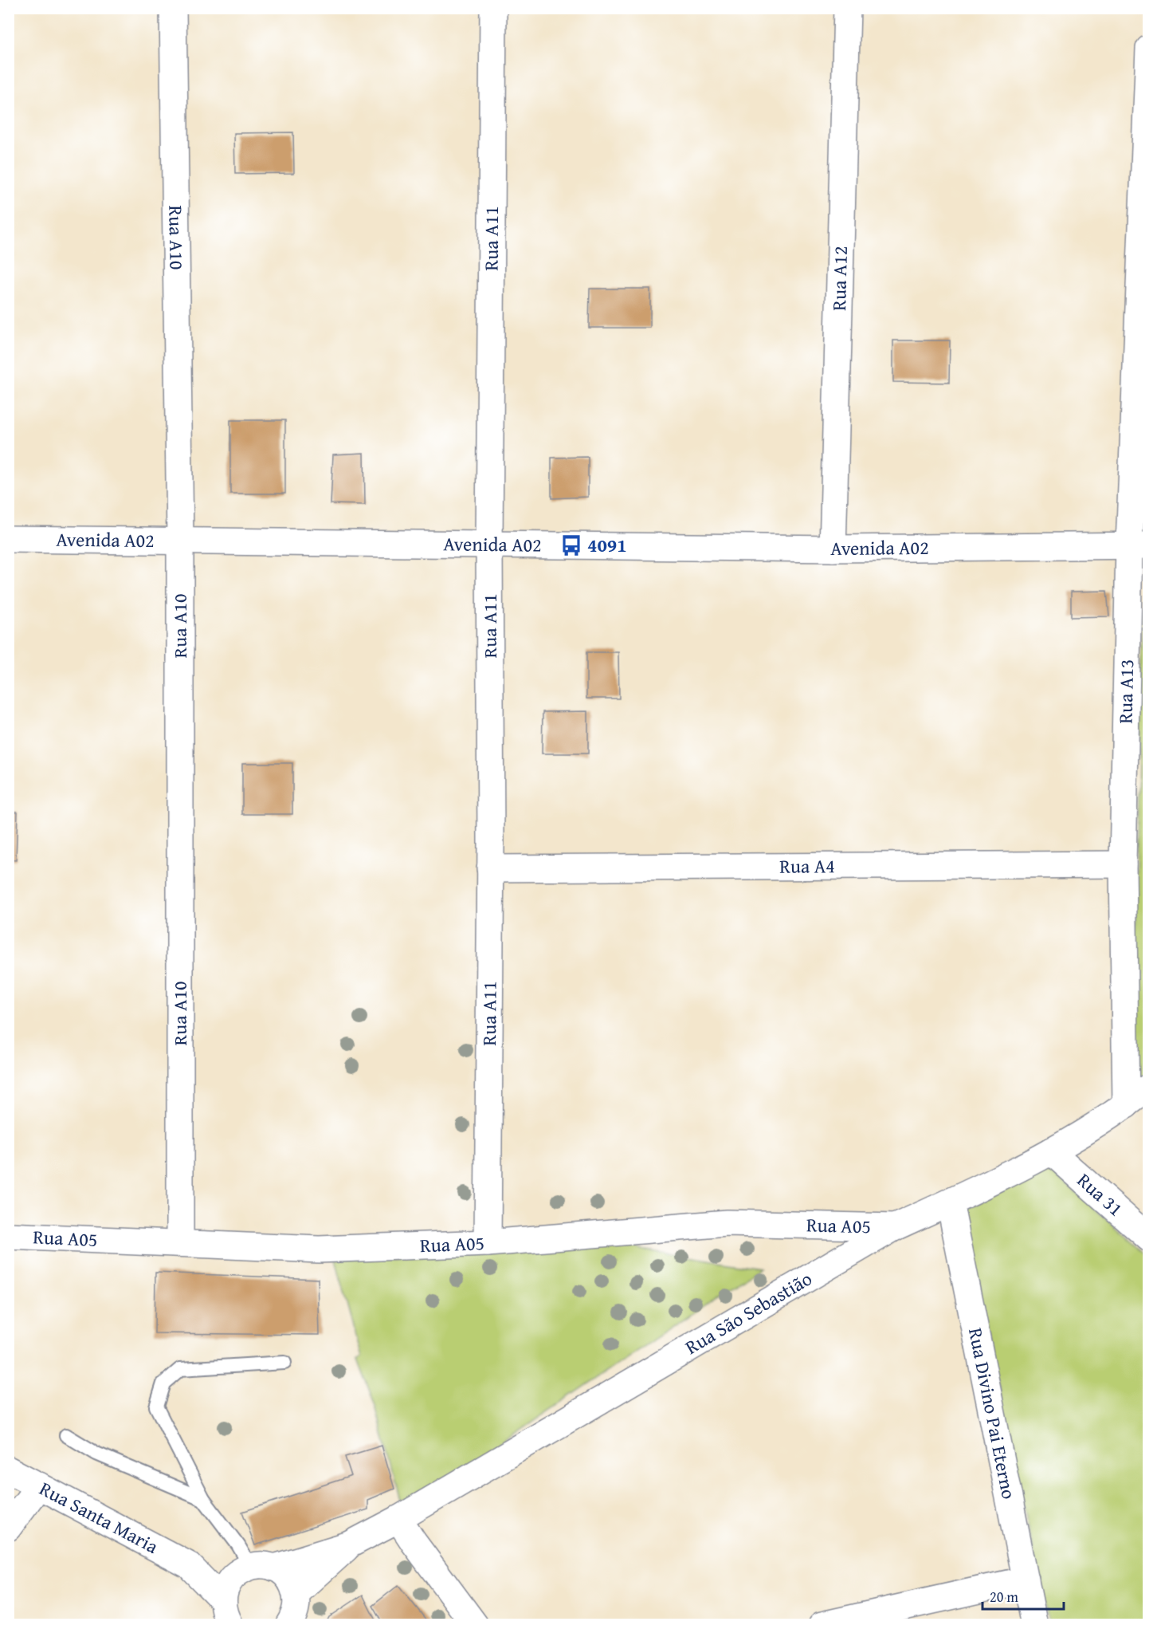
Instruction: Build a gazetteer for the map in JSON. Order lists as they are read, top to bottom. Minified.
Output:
{"streets":{"street":["Rua A10","Rua A11","Rua A12","Avenida A02","Rua A13","Rua A4","Rua 31","Rua A05","Rua São Sebastião","Rua Divino Pai Eterno","Rua Santa Maria"]},"crossings":[["Rua A10","Avenida A02"],["Rua A10","Rua A05"],["Rua A11","Avenida A02"],["Rua A11","Rua A4"],["Rua A11","Rua A05"],["Rua A12","Avenida A02"],["Avenida A02","Rua A13"],["Rua A13","Rua A4"],["Rua A13","Rua São Sebastião"],["Rua 31","Rua São Sebastião"],["Rua A05","Rua São Sebastião"],["Rua São Sebastião","Rua Divino Pai Eterno"],["Rua São Sebastião","Rua Santa Maria"]],"places":{"bus stop":["4091"]},"scale_bar":"20 m"}
